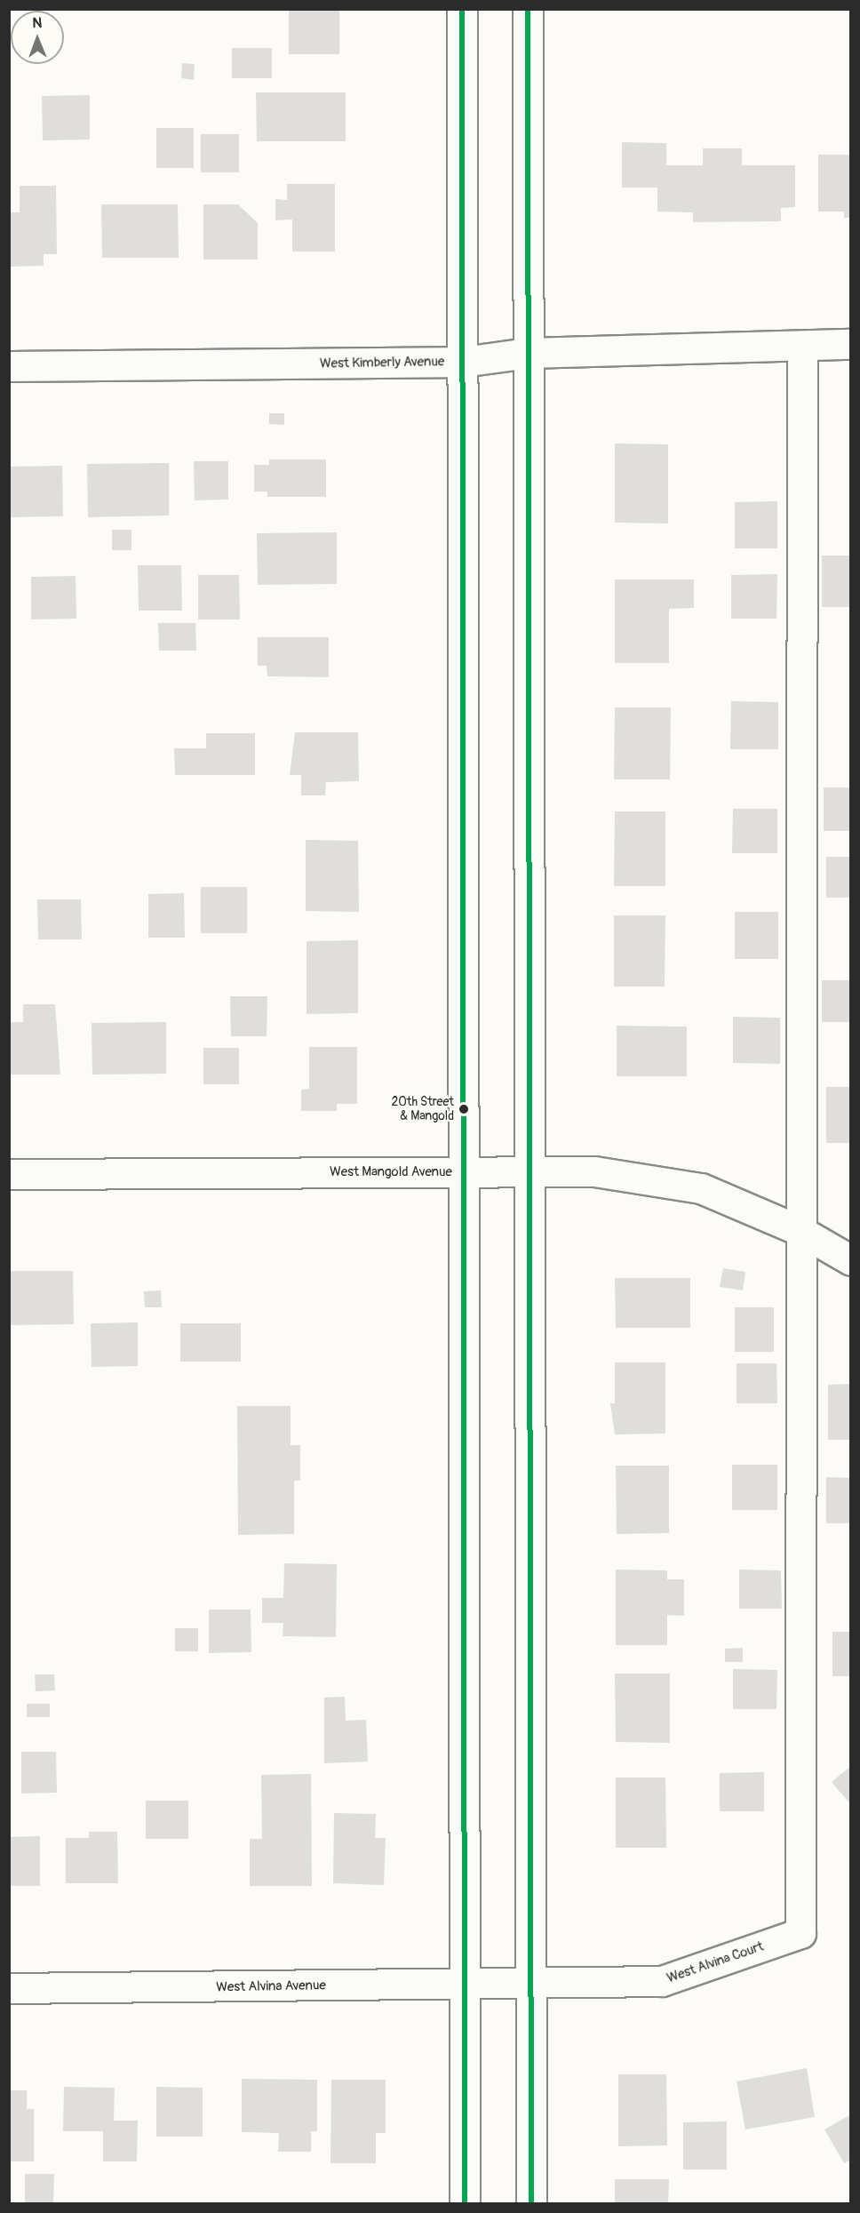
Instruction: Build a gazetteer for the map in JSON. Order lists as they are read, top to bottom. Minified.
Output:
{"streets":{"street":["West Kimberly Avenue","West Mangold Avenue","West Alvina Court","West Alvina Avenue"]},"crossings":[["West Mangold Avenue","West Alvina Court"],["West Alvina Court","West Alvina Avenue"]],"places":["20th Street & Mangold"],"north":"top"}
